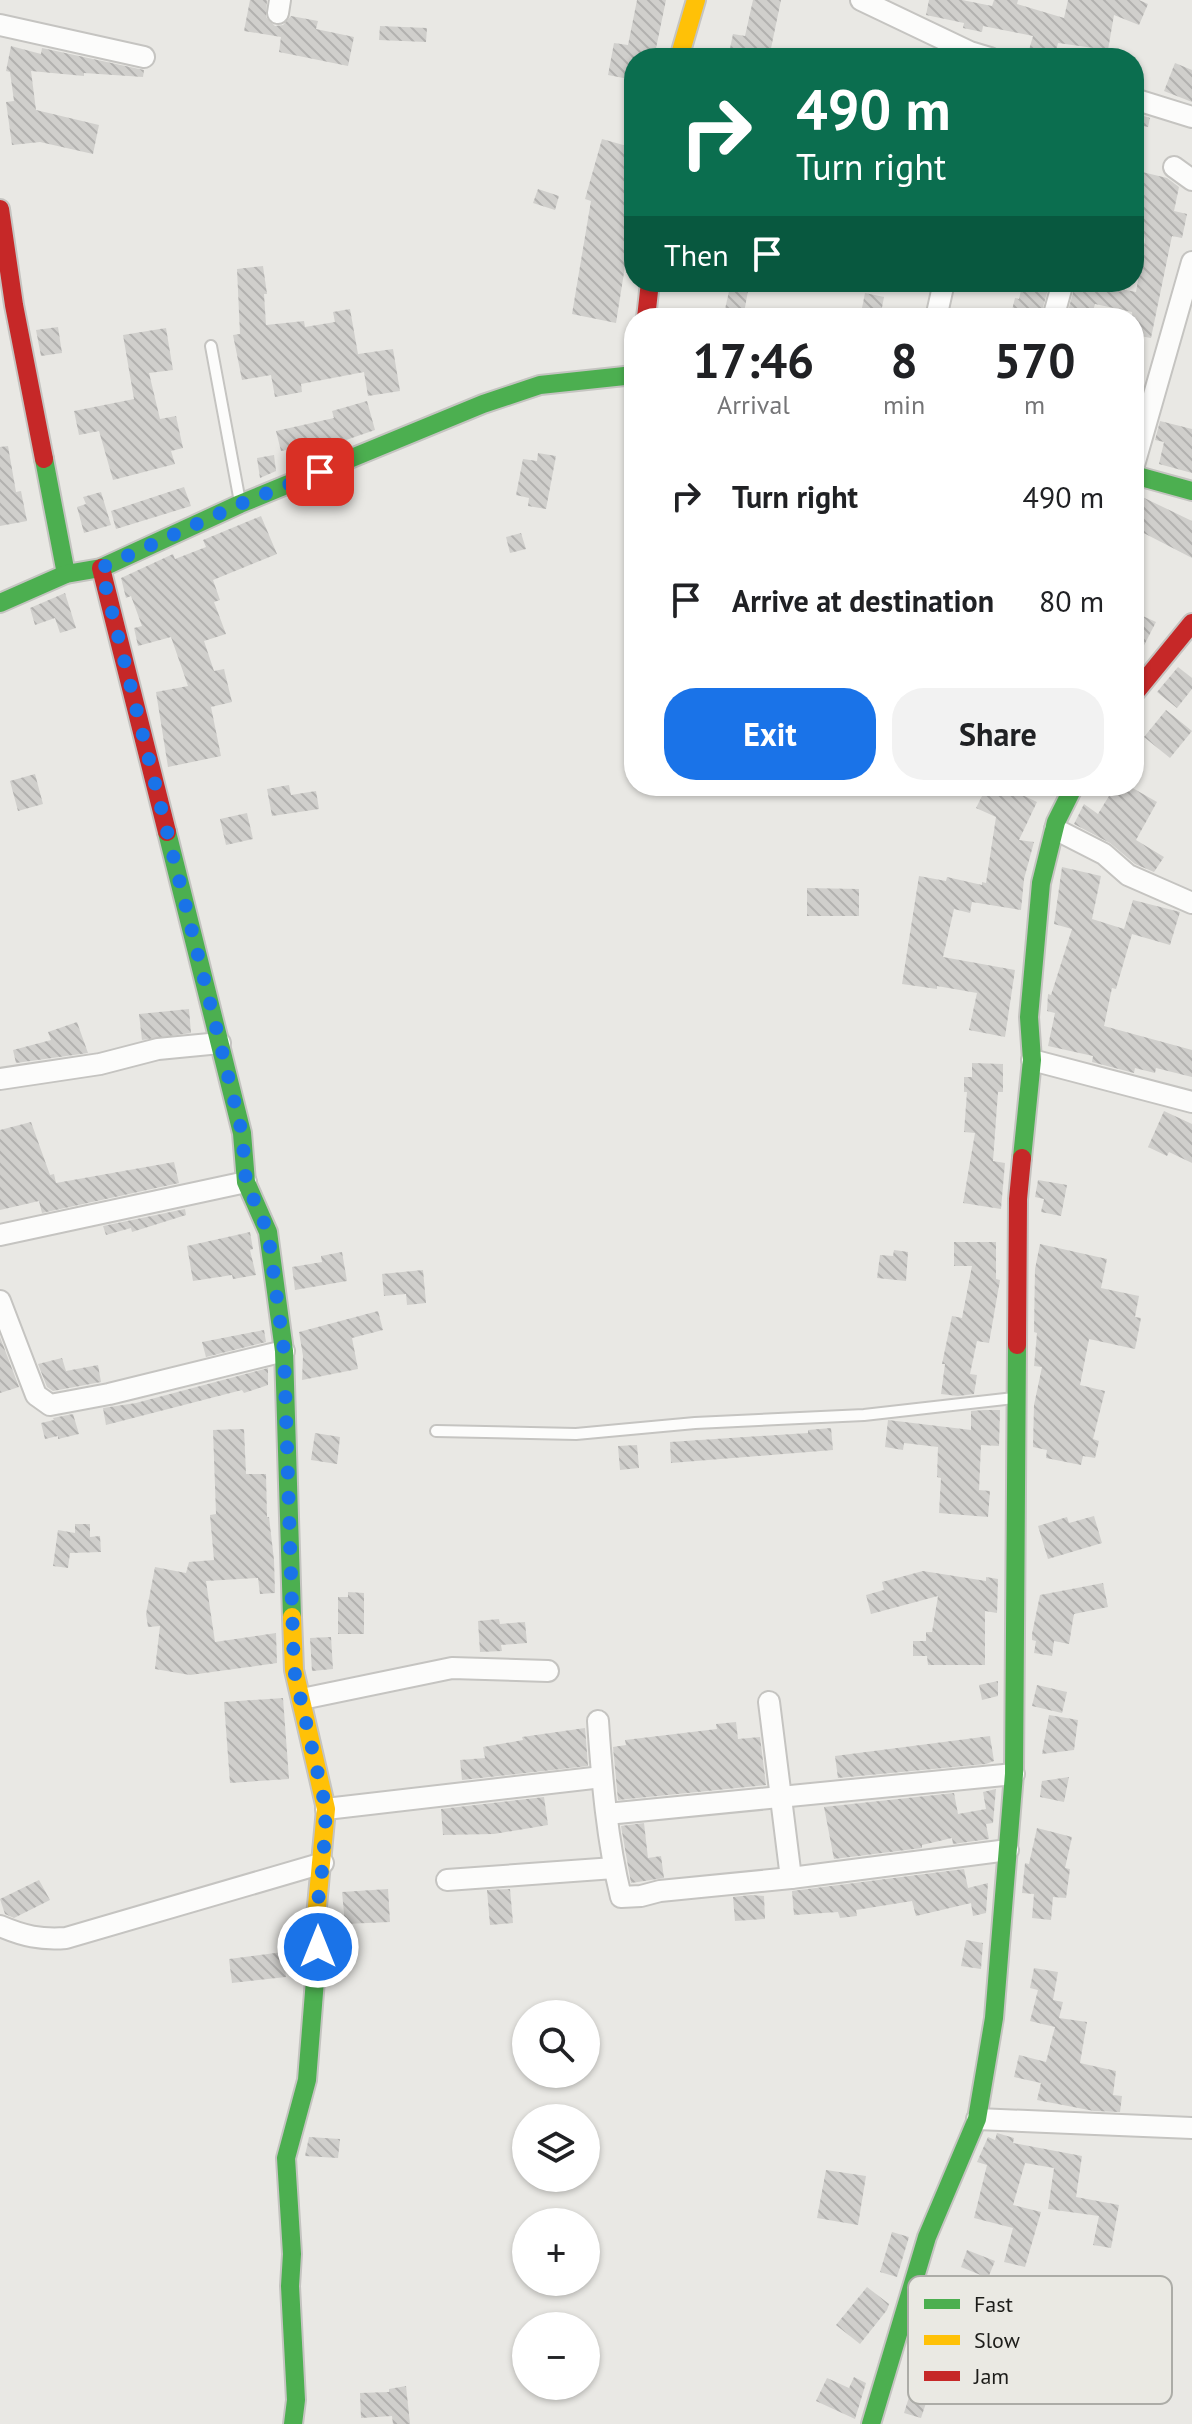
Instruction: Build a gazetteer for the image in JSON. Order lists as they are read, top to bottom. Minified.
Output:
{"legend":["Fast","Slow","Jam"],"page":{"turn":["490 m","Turn right"],"then":"Then","eta":["17:46","Arrival","8","min","570","m"],"list":[{"name":"Turn right","value":"490 m"},{"name":"Arrive at destination","value":"80 m"}],"buttons":["Exit","Share"],"map_buttons":["+","−"]}}
